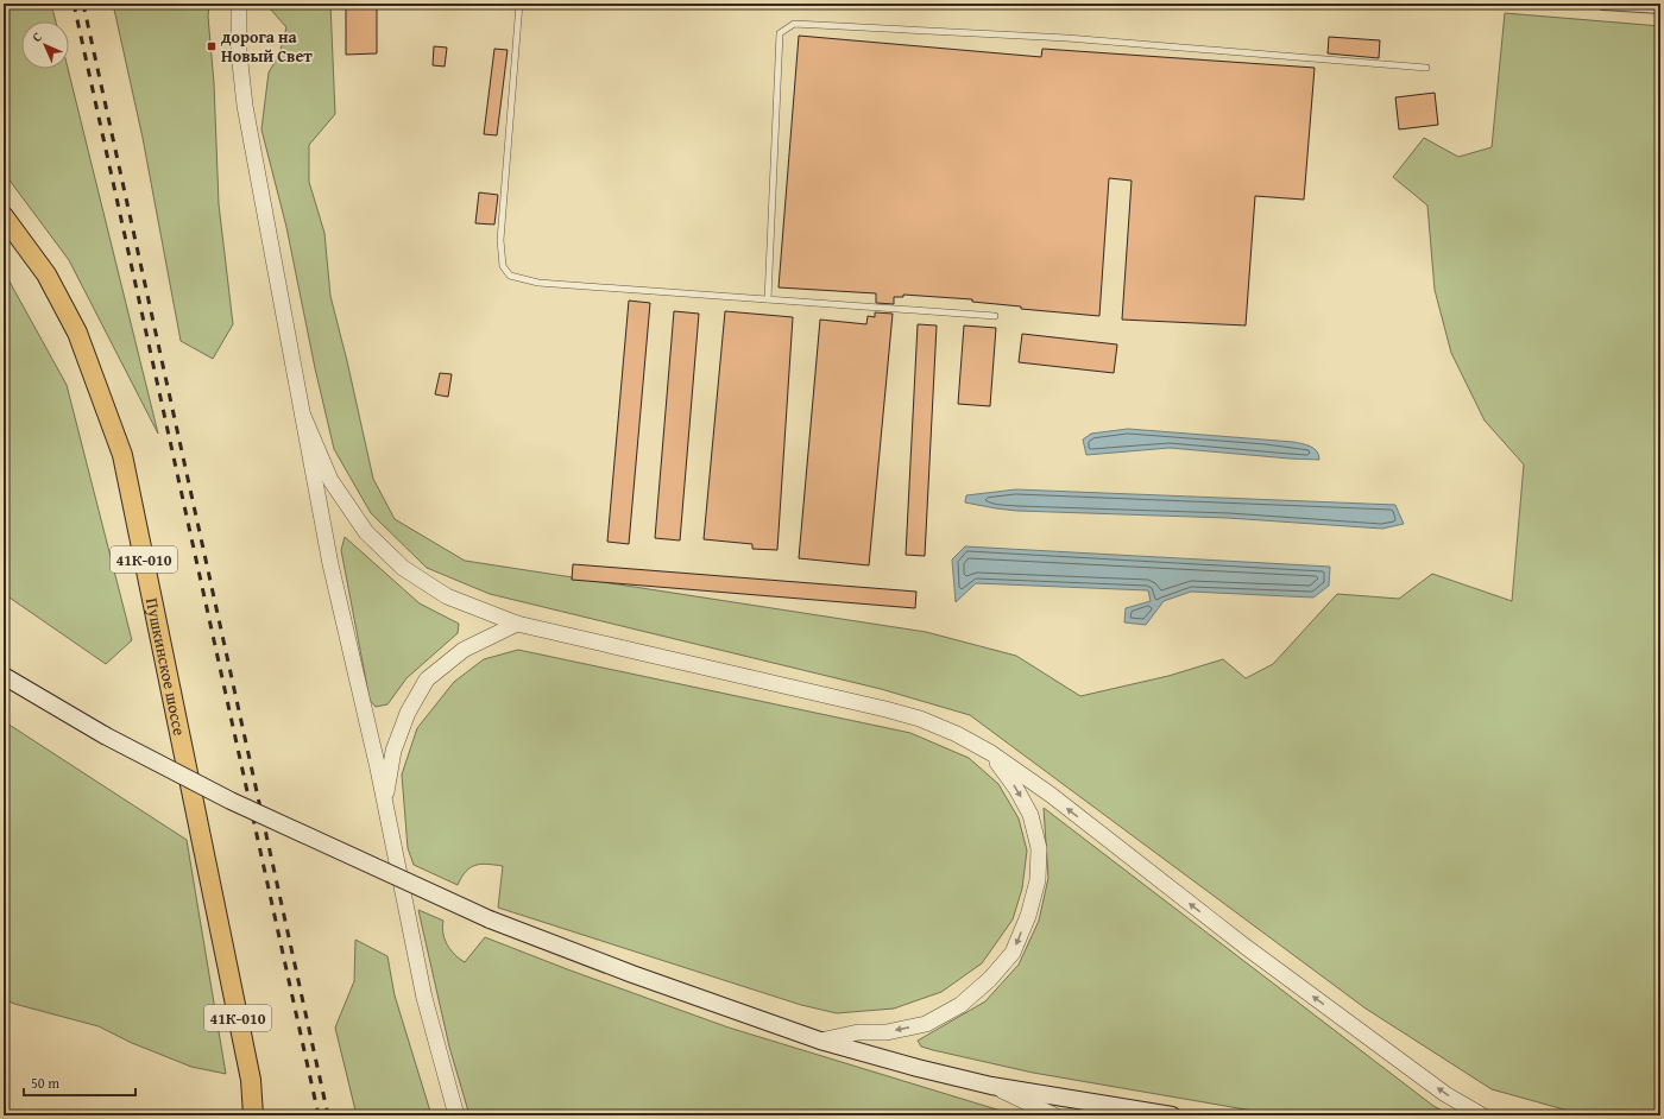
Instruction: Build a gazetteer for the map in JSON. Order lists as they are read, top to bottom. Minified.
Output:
{"streets":{"main road":["41К-010","Пушкинское шоссе"]},"places":{"transit":["дорога на Новый Свет"]},"scale_bar":"50 m","north":"top left"}
